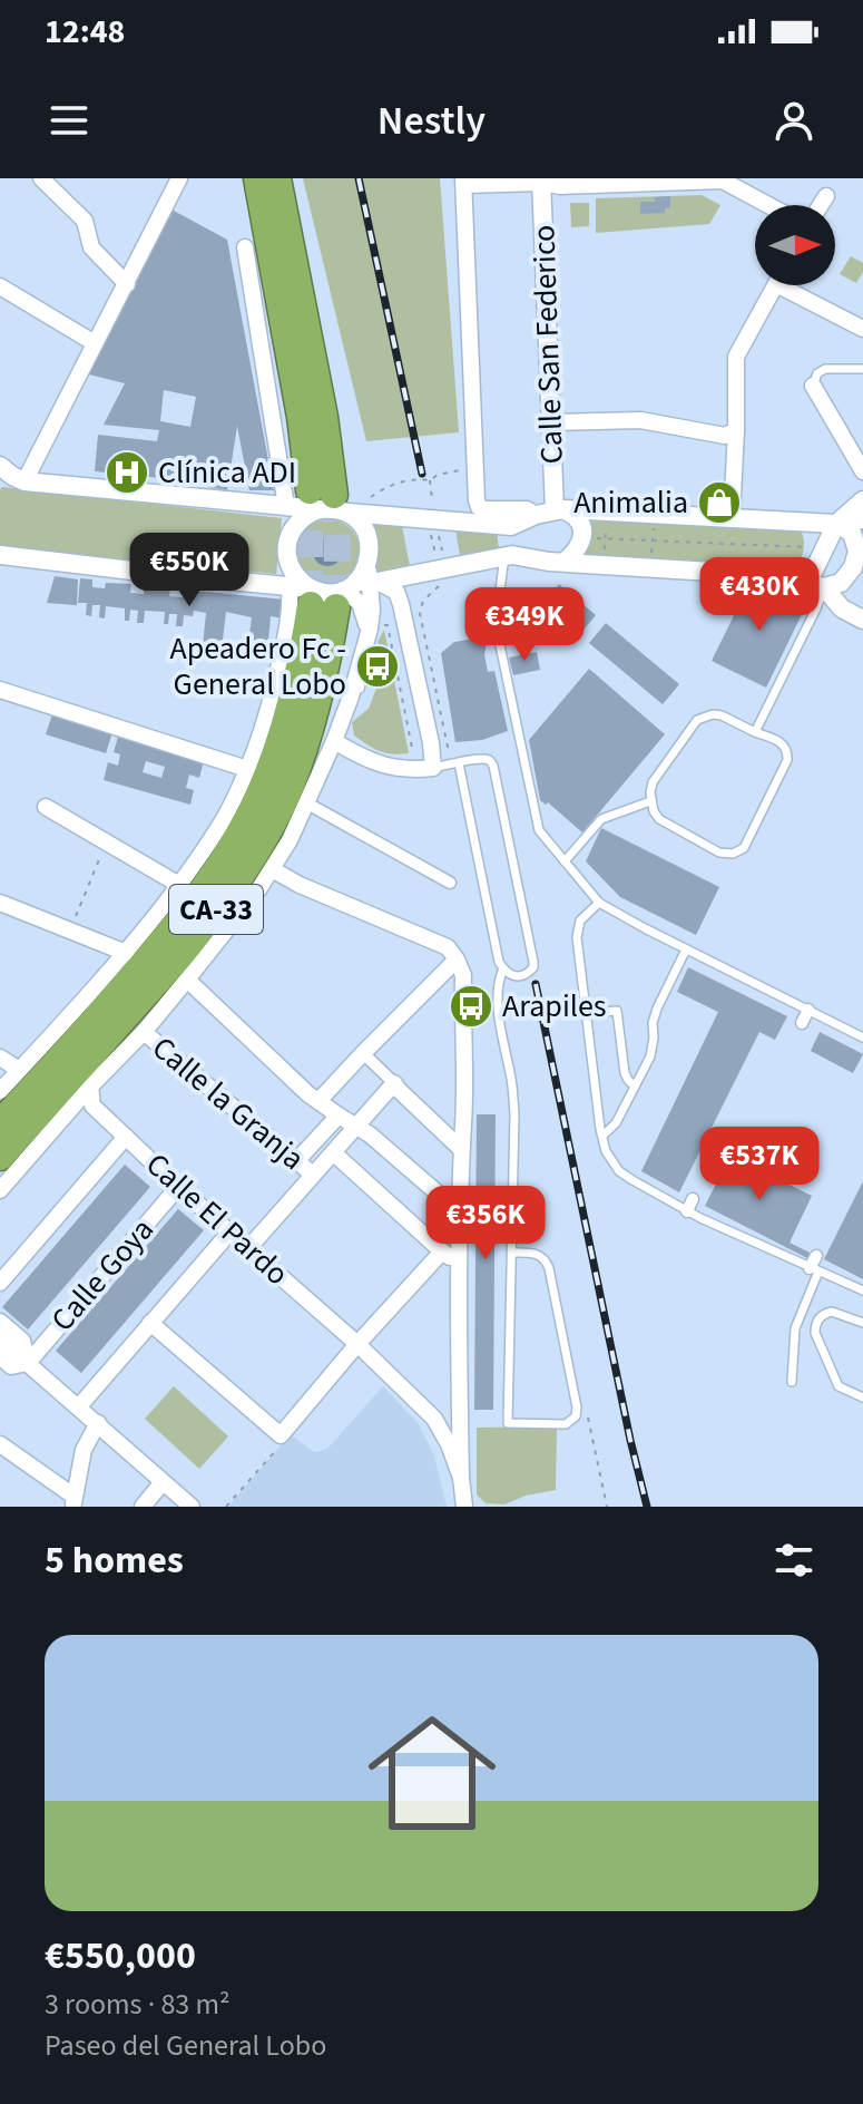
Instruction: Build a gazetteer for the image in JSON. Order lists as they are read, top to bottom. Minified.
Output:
{"streets":{"highway":["CA-33"],"street":["Calle San Federico","Calle la Granja","Calle El Pardo","Calle Goya"]},"crossings":[["Calle El Pardo","Calle Goya"]],"places":{"hospital":["Clínica ADI"],"shop":["Animalia"],"bus stop":["Apeadero Fc - General Lobo","Arapiles"]},"north":"right","page":{"status":"12:48","header":"Nestly","price":["€550K","€430K","€349K","€537K","€356K"],"heading":"5 homes","list":[{"name":"€550,000","note":"3 rooms · 83 m² · Paseo del General Lobo"}]}}
